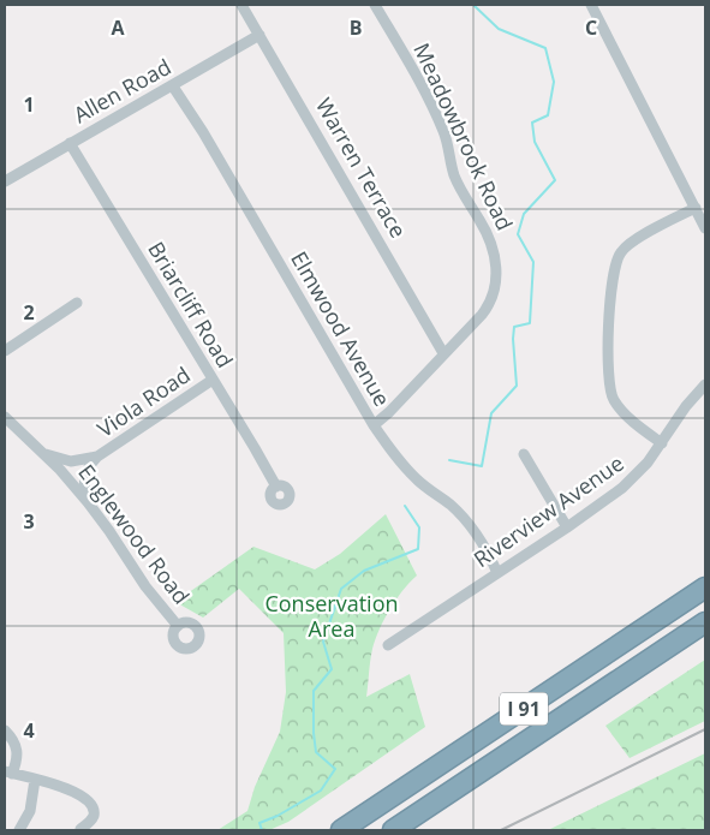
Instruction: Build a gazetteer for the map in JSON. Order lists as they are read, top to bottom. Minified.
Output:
{"streets":{"highway":["I 91"],"street":["Allen Road","Meadowbrook Road","Warren Terrace","Briarcliff Road","Elmwood Avenue","Viola Road","Riverview Avenue","Englewood Road"]},"crossings":[["Allen Road","Warren Terrace"],["Allen Road","Briarcliff Road"],["Allen Road","Elmwood Avenue"],["Meadowbrook Road","Warren Terrace"],["Meadowbrook Road","Elmwood Avenue"],["Briarcliff Road","Viola Road"],["Elmwood Avenue","Riverview Avenue"],["Viola Road","Englewood Road"]],"parks":["Conservation Area"],"grid":{"columns":["A","B","C"],"rows":["1","2","3","4"]}}
